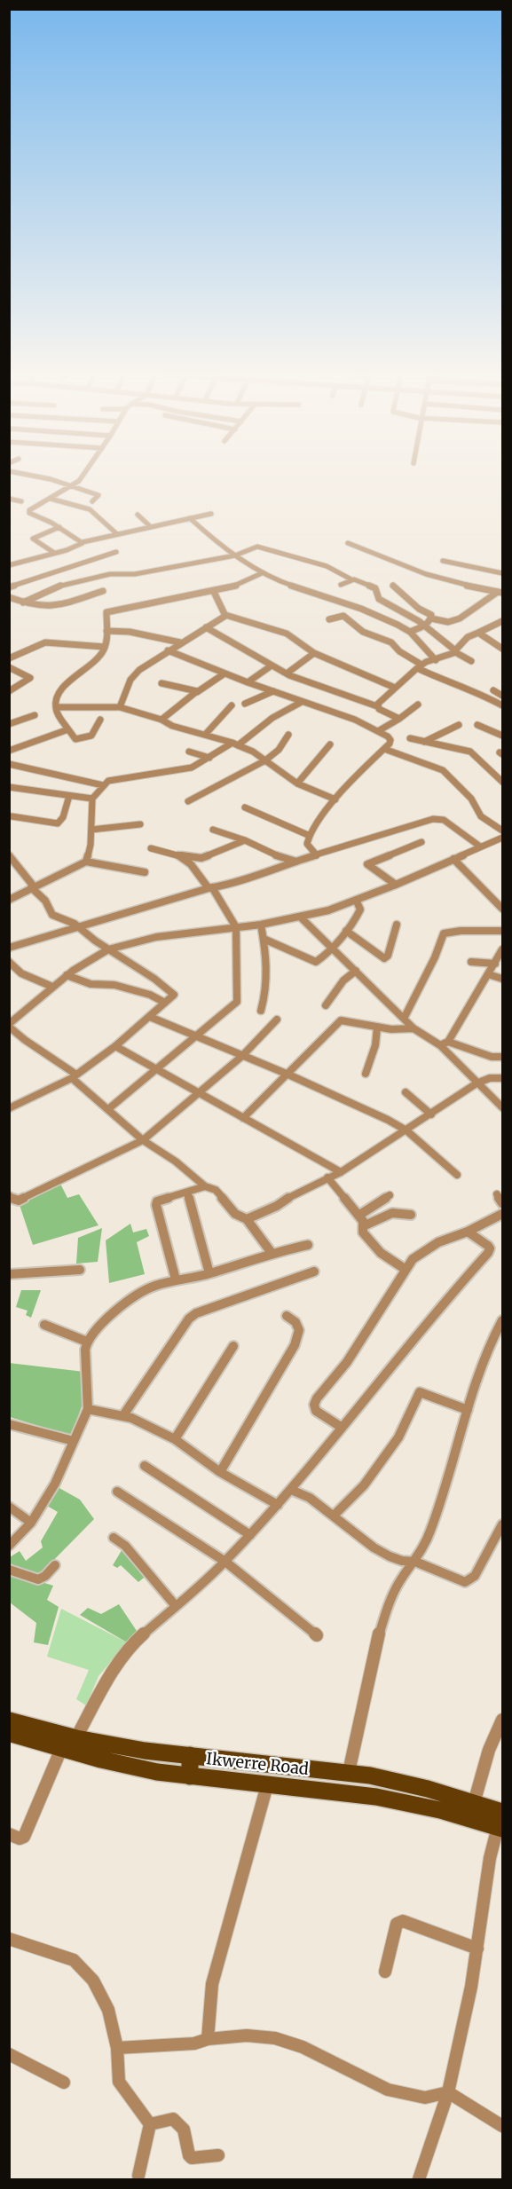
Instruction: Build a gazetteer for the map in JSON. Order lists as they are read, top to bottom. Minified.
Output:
{"streets":{"main road":["Ikwerre Road"]}}
